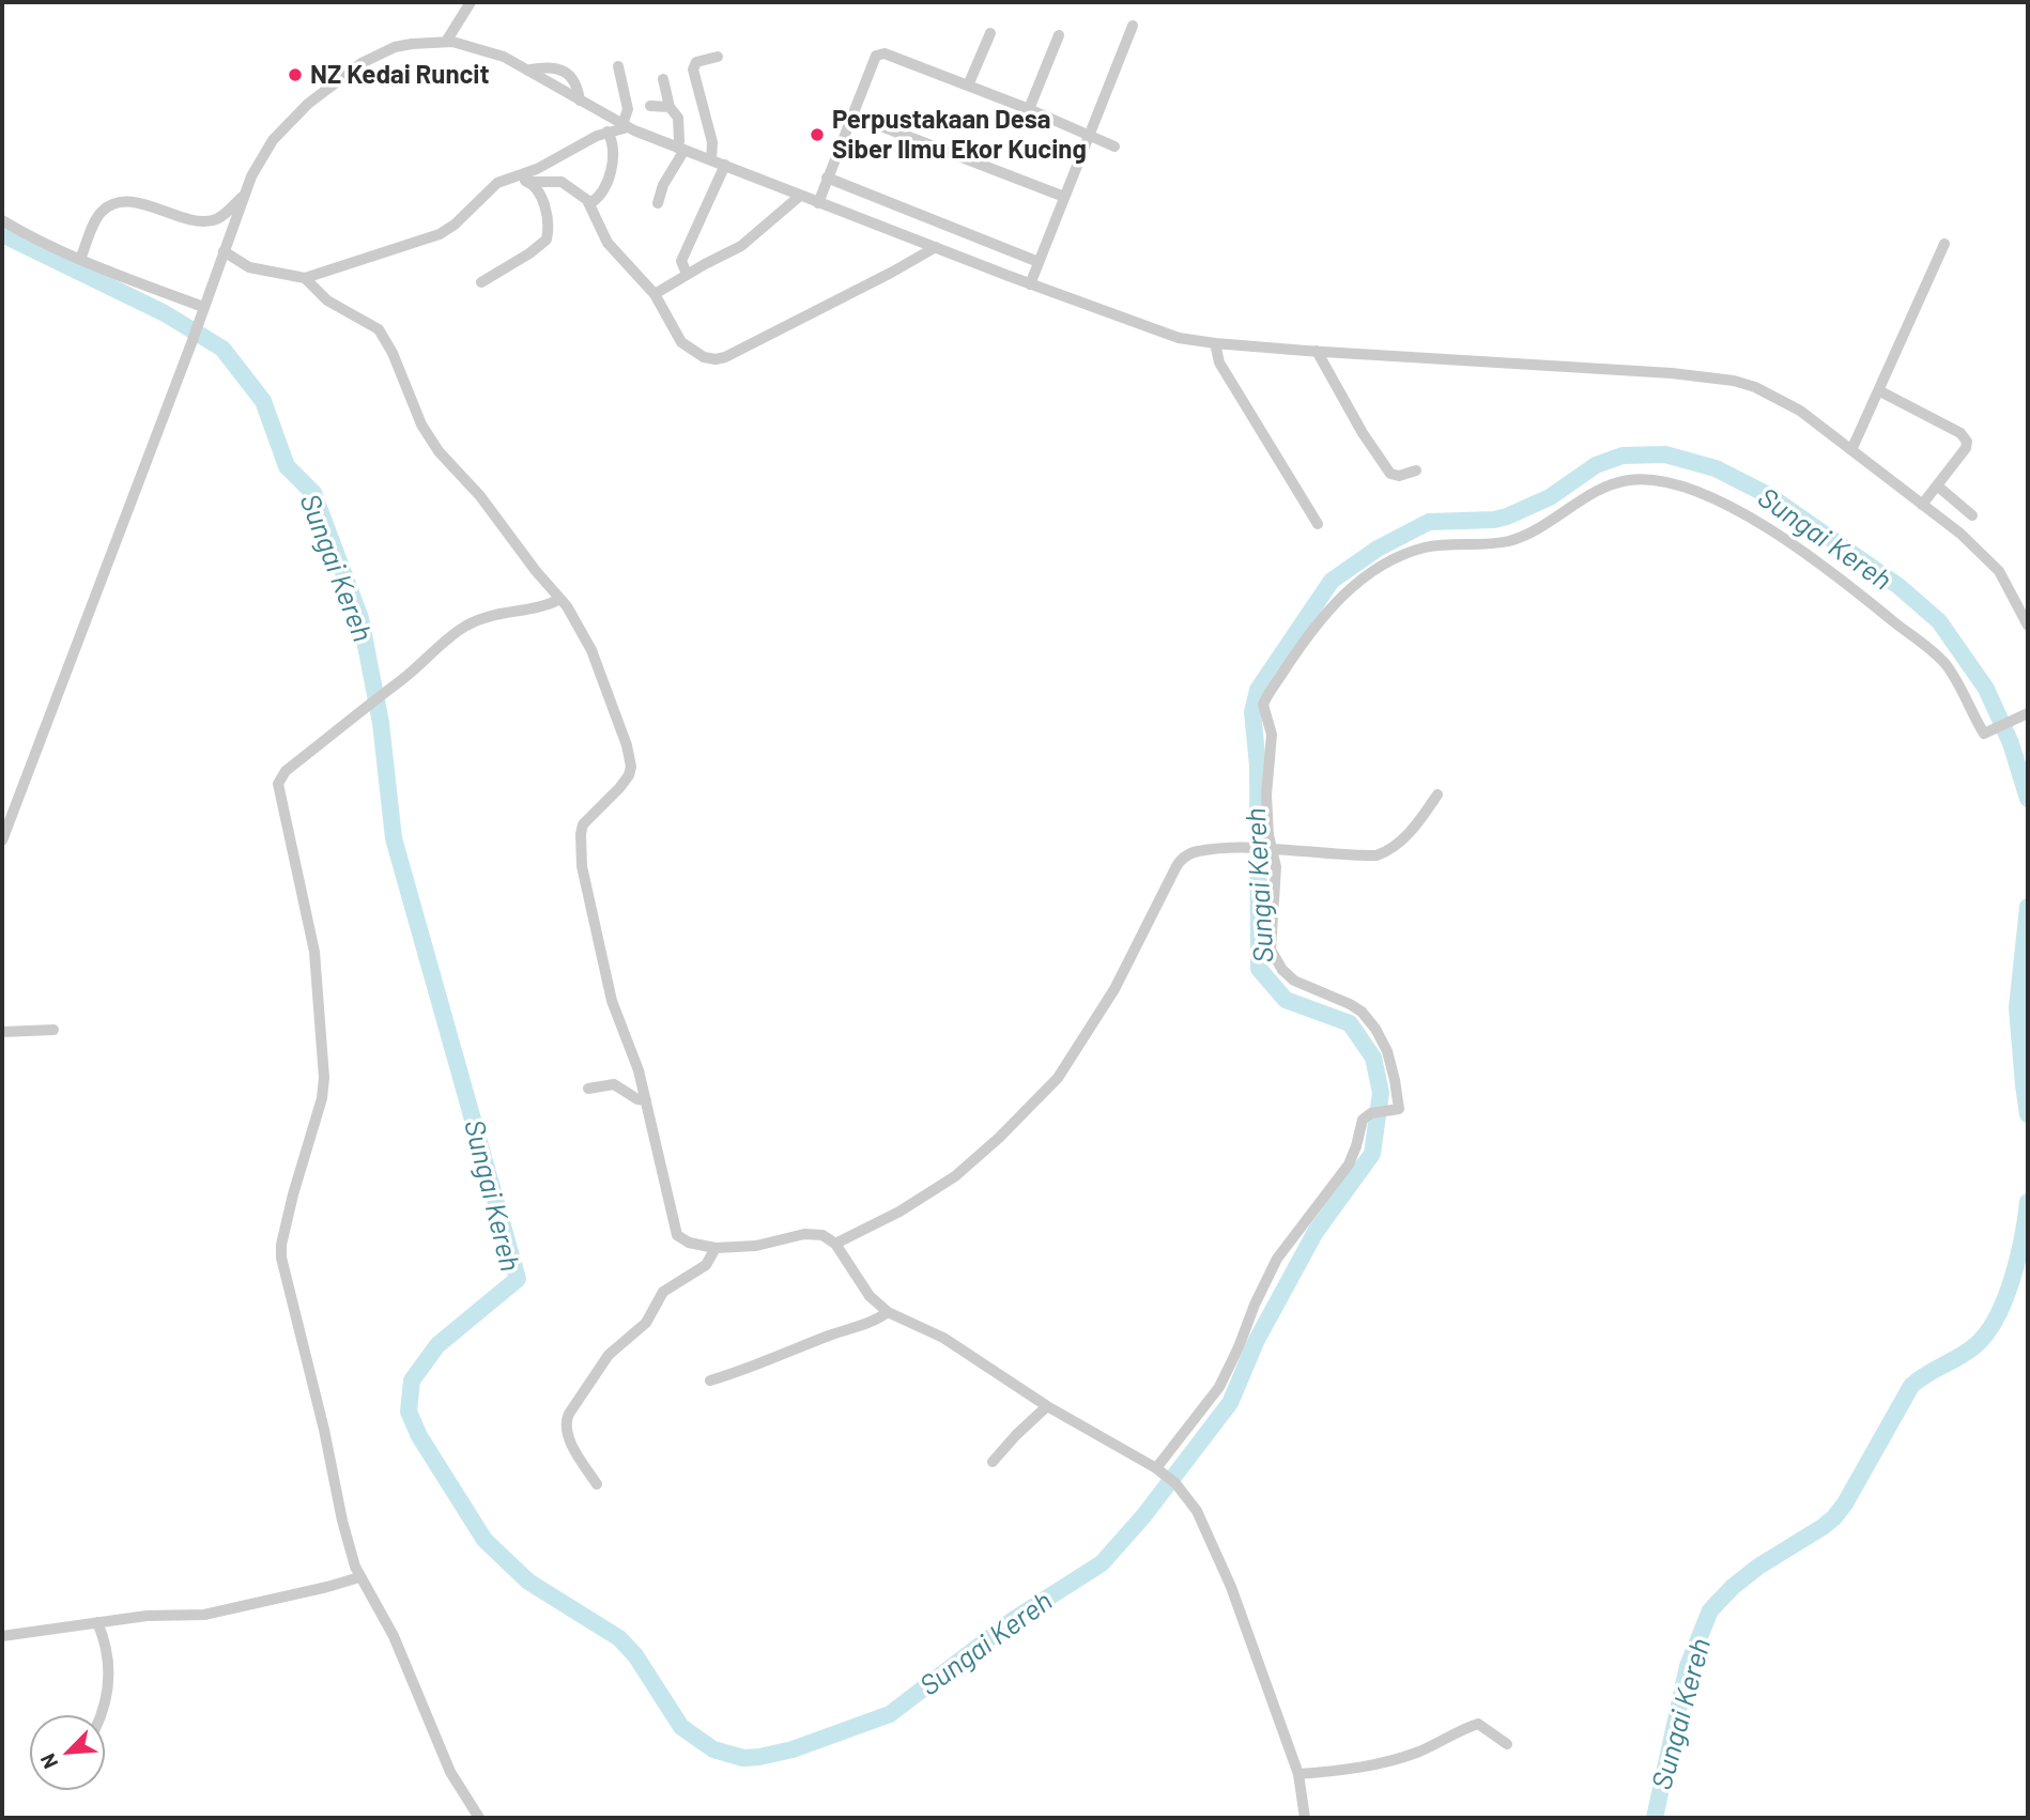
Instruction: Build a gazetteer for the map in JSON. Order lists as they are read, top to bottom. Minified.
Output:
{"water":["Sungai Kereh"],"places":["NZ Kedai Runcit","Perpustakaan Desa Siber Ilmu Ekor Kucing"],"north":"bottom left"}
